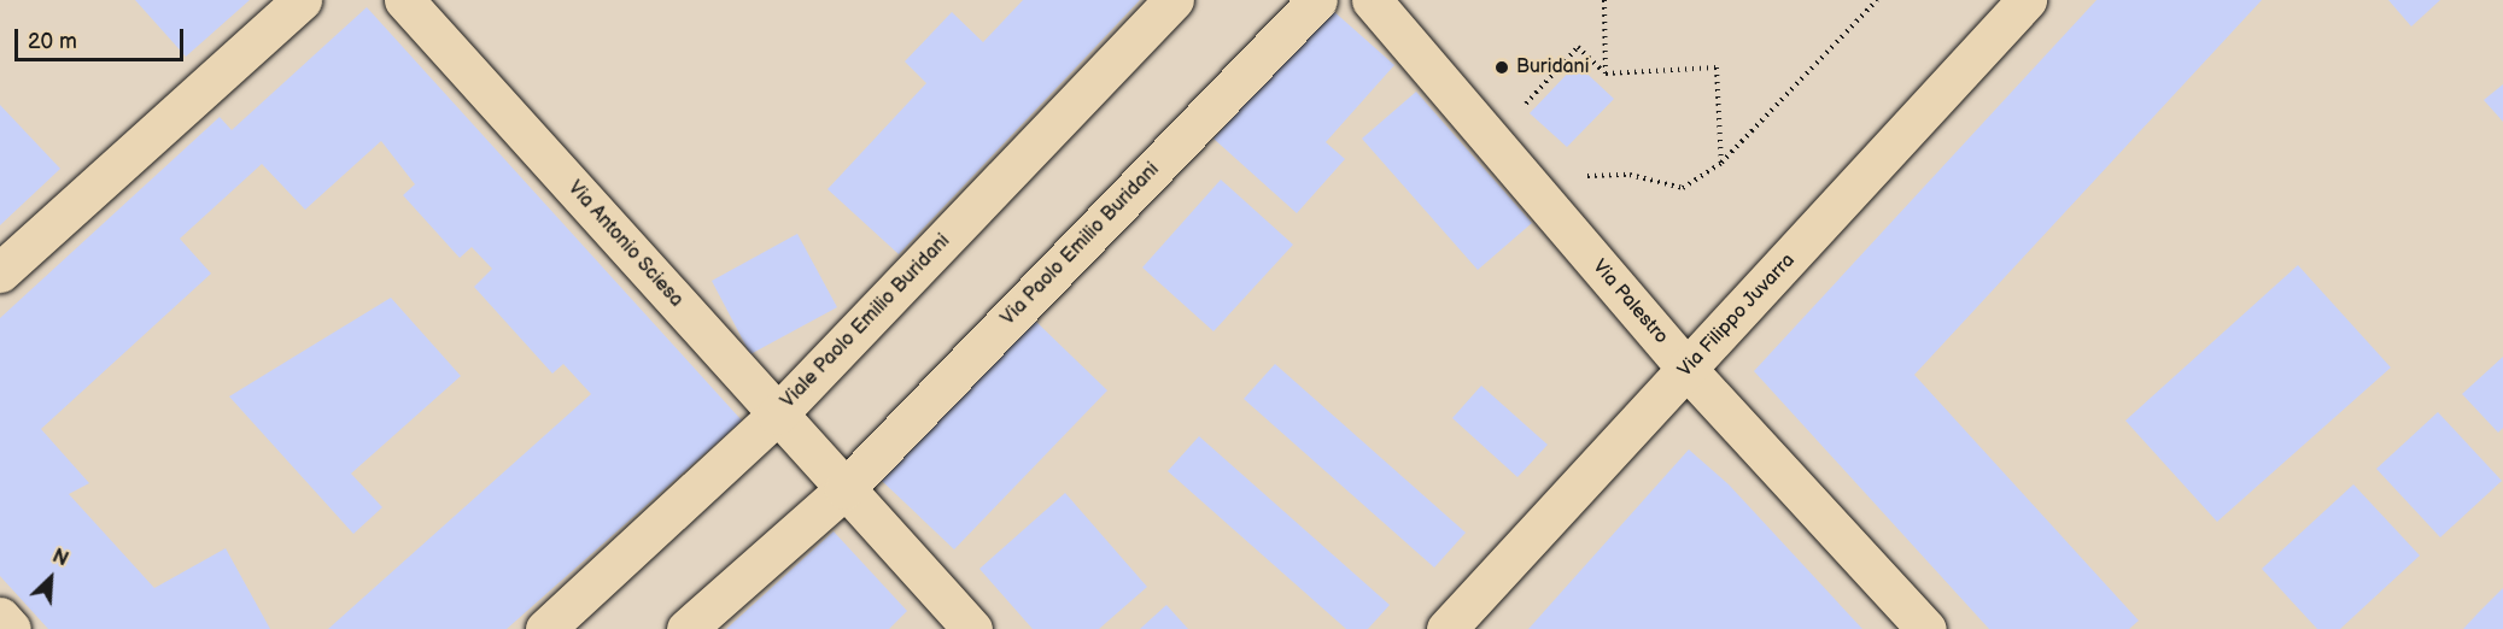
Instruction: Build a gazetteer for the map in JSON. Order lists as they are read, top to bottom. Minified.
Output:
{"streets":{"street":["Via Antonio Sciesa","Via Paolo Emilio Buridani","Via Palestro","Via Filippo Juvarra","Viale Paolo Emilio Buridani"]},"crossings":[["Via Antonio Sciesa","Via Paolo Emilio Buridani"],["Via Antonio Sciesa","Viale Paolo Emilio Buridani"],["Via Palestro","Via Filippo Juvarra"]],"places":["Buridani"],"scale_bar":"20 m","north":"top right"}
